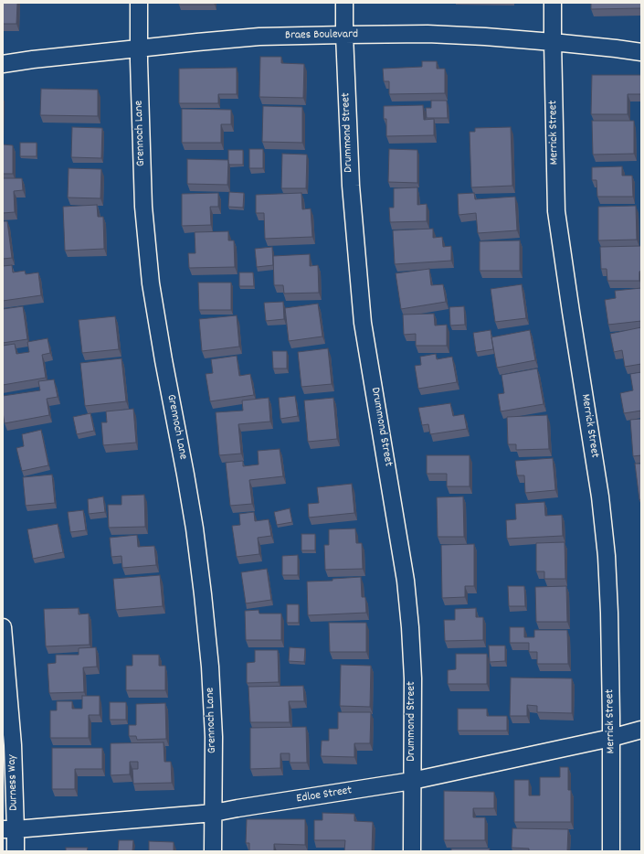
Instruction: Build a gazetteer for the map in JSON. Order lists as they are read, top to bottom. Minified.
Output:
{"streets":{"street":["Braes Boulevard","Drummond Street","Merrick Street","Grennoch Lane","Durness Way","Edloe Street"]},"crossings":[["Braes Boulevard","Drummond Street"],["Braes Boulevard","Merrick Street"],["Braes Boulevard","Grennoch Lane"],["Drummond Street","Edloe Street"],["Merrick Street","Edloe Street"],["Grennoch Lane","Edloe Street"],["Durness Way","Edloe Street"]]}
